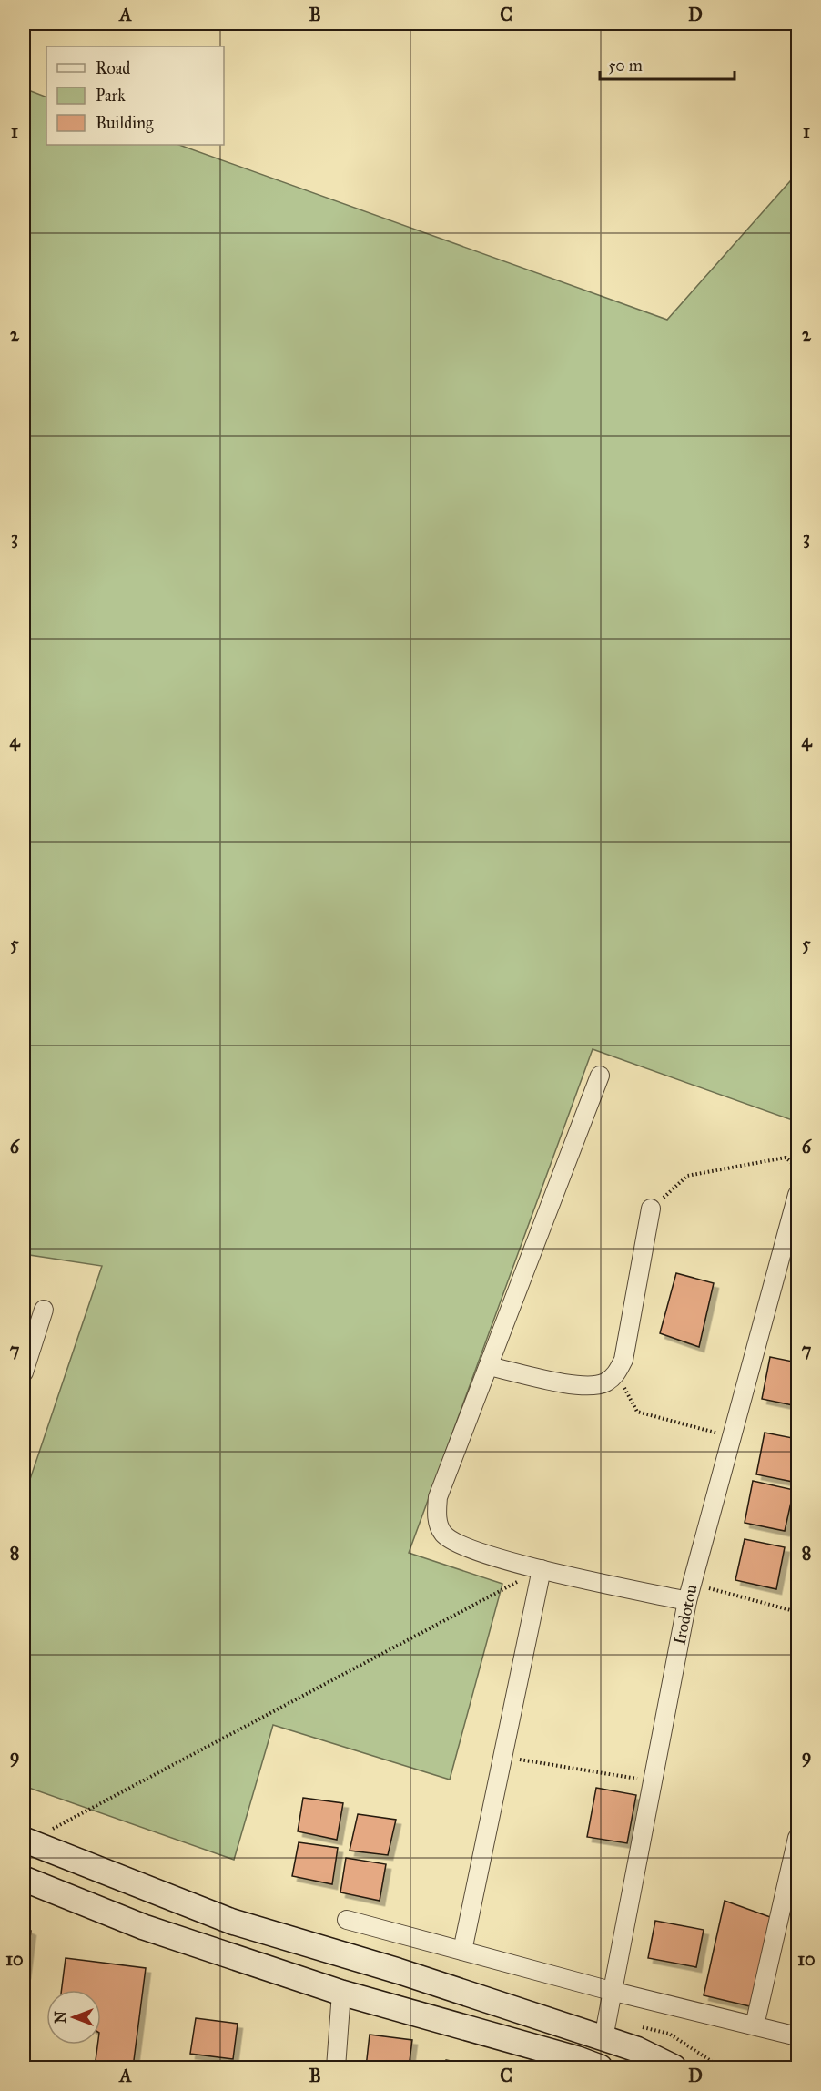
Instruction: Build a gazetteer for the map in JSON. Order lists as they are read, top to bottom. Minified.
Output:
{"streets":{"street":["Irodotou"]},"legend":["Road","Park","Building"],"scale_bar":"50 m","north":"left","grid":{"columns":["A","B","C","D"],"rows":["1","2","3","4","5","6","7","8","9","10"]}}
